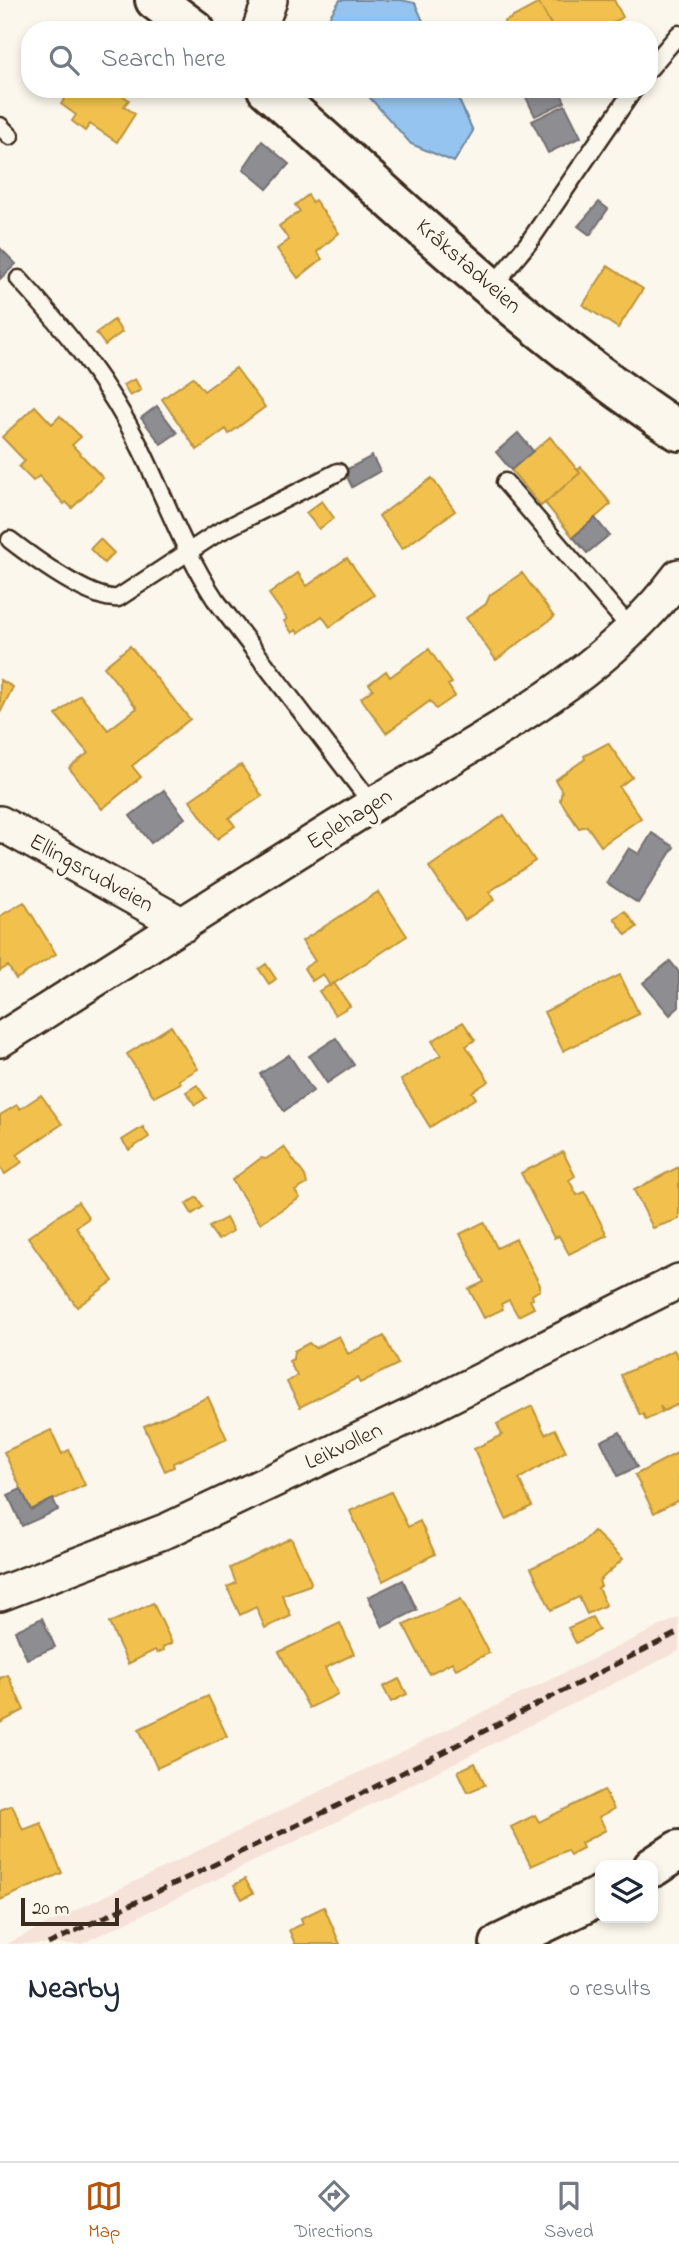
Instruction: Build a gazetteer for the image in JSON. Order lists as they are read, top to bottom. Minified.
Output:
{"streets":{"main road":["Kråkstadveien"],"street":["Eplehagen","Ellingsrudveien","Leikvollen"]},"crossings":[["Eplehagen","Ellingsrudveien"]],"scale_bar":"20 m","page":{"search":"Search here","scale":"20 m","heading":["Nearby","0 results"],"nav":["Map","Directions","Saved"]}}
